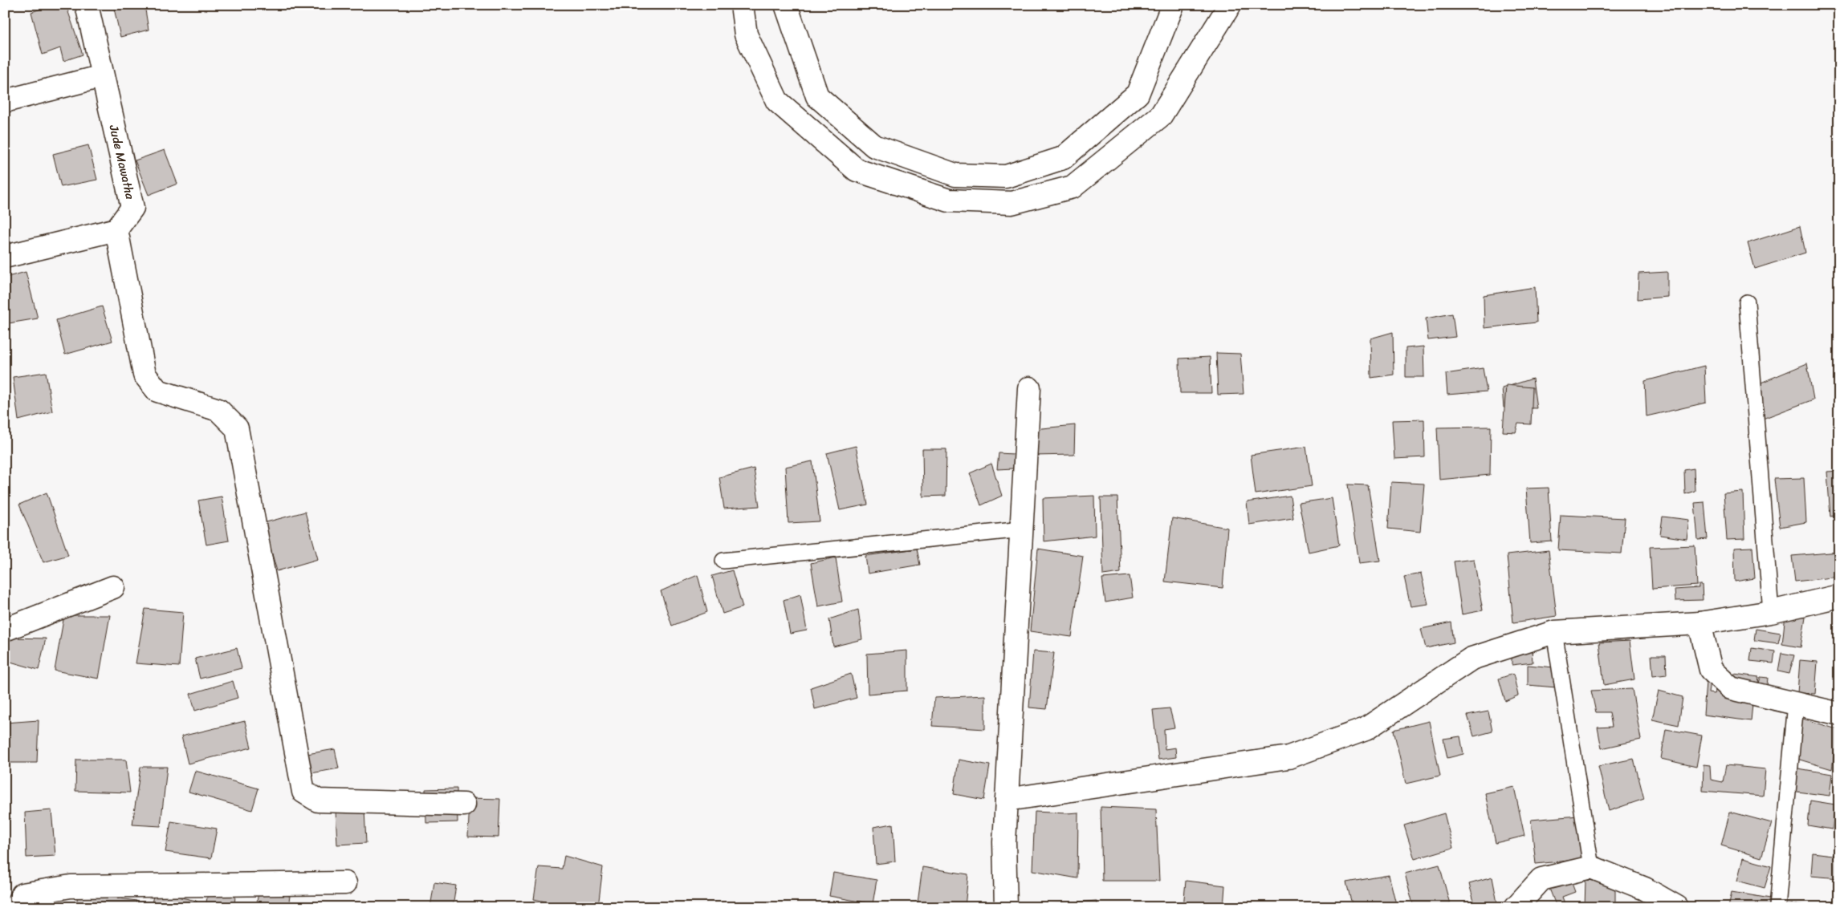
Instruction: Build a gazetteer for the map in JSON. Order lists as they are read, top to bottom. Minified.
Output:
{"streets":{"main road":["Jude Mawatha"]}}
